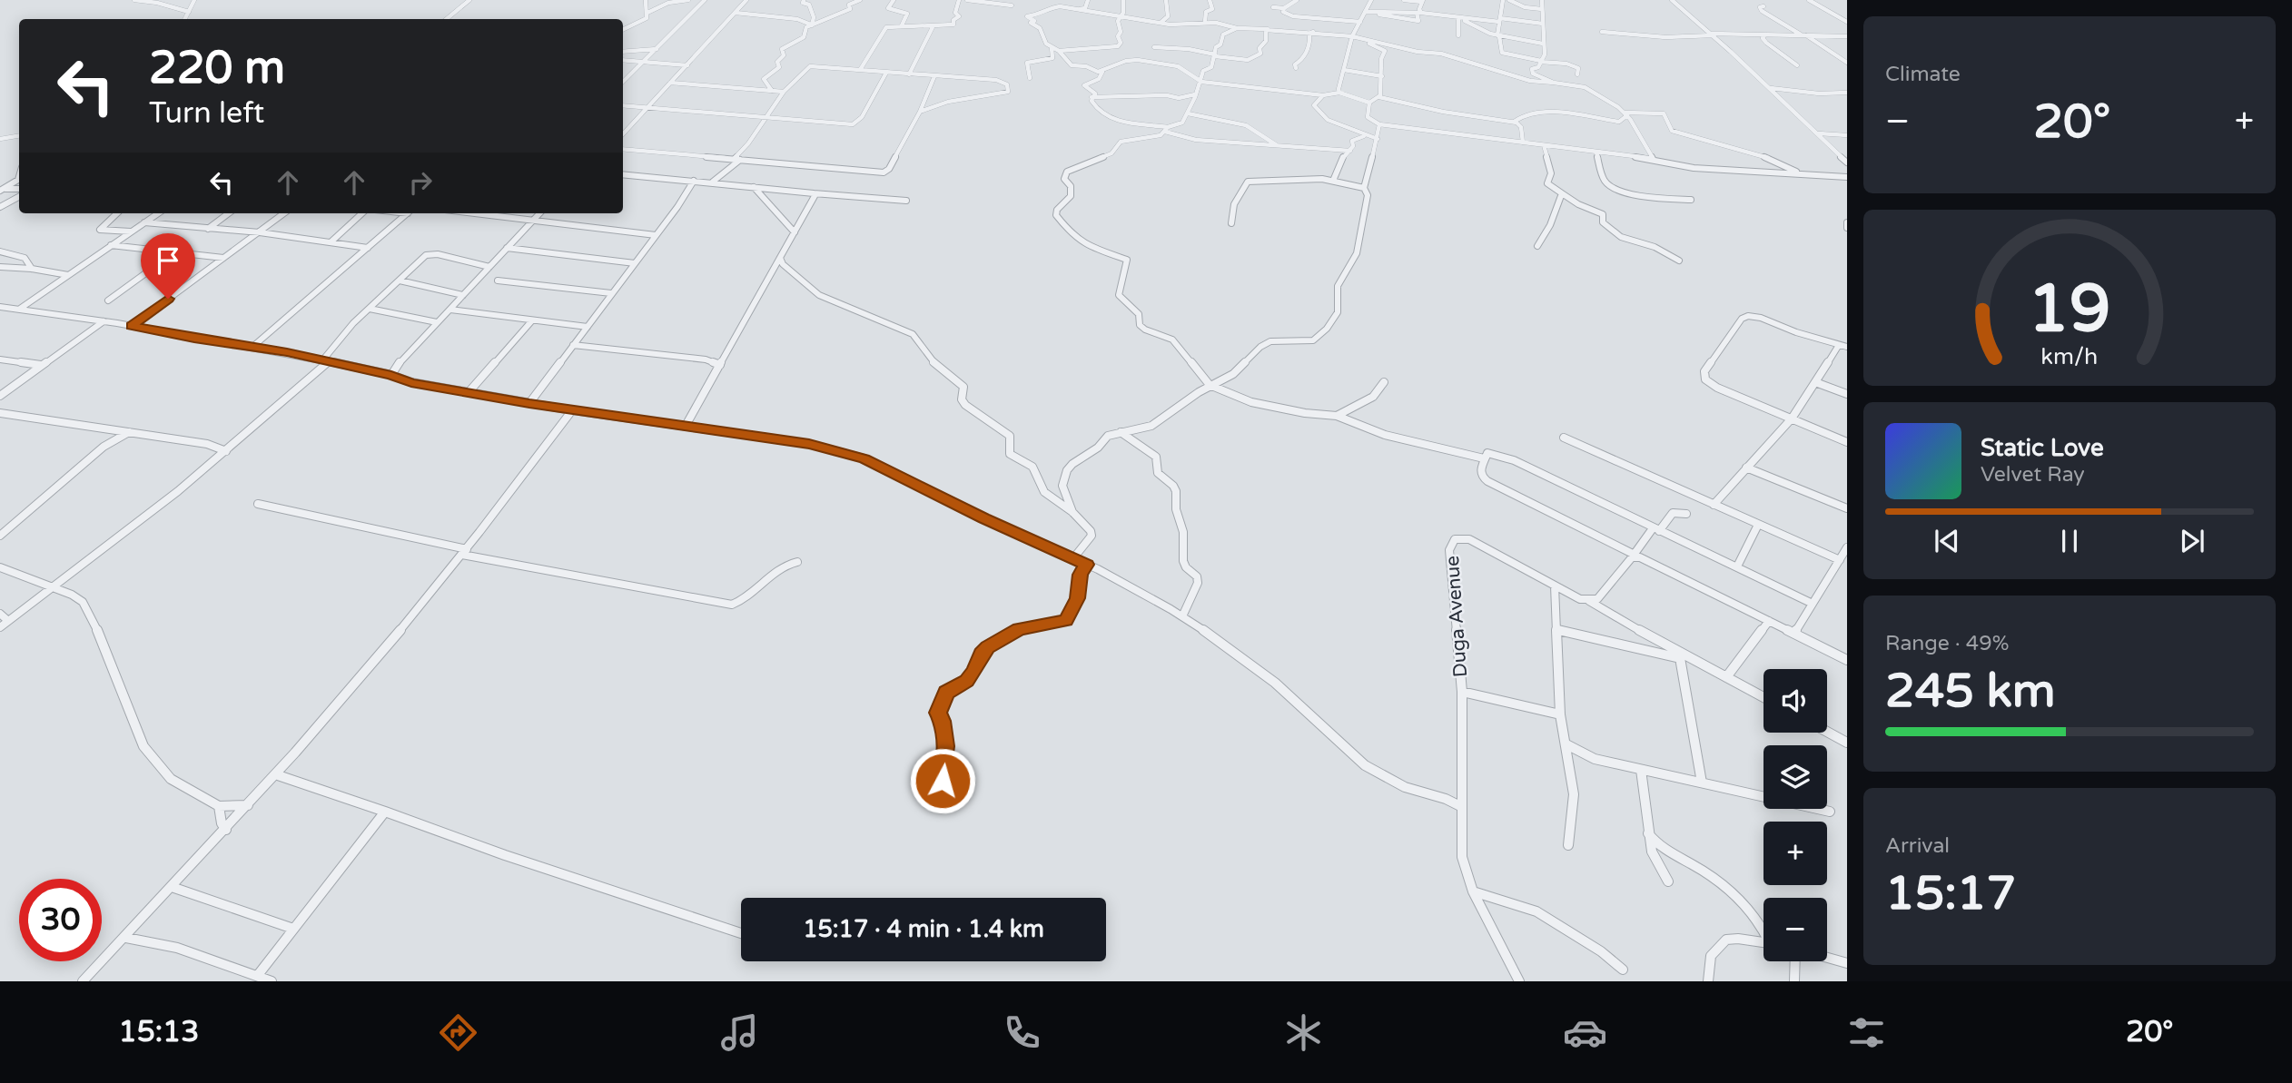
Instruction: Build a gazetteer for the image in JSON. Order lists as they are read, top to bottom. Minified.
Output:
{"streets":{"street":["Duga Avenue"]},"page":{"tile":["Climate",["Range · 49%","245 km"],["Arrival","15:17"]],"turn":["220 m","Turn left"],"heat":["−","20°","+"],"song":["Static Love","Velvet Ray"],"map_buttons":["+","−"],"limit":"30","trip":"15:17 · 4 min · 1.4 km","tabs":["15:13","20°"],"gauge":["19","km/h"]}}
